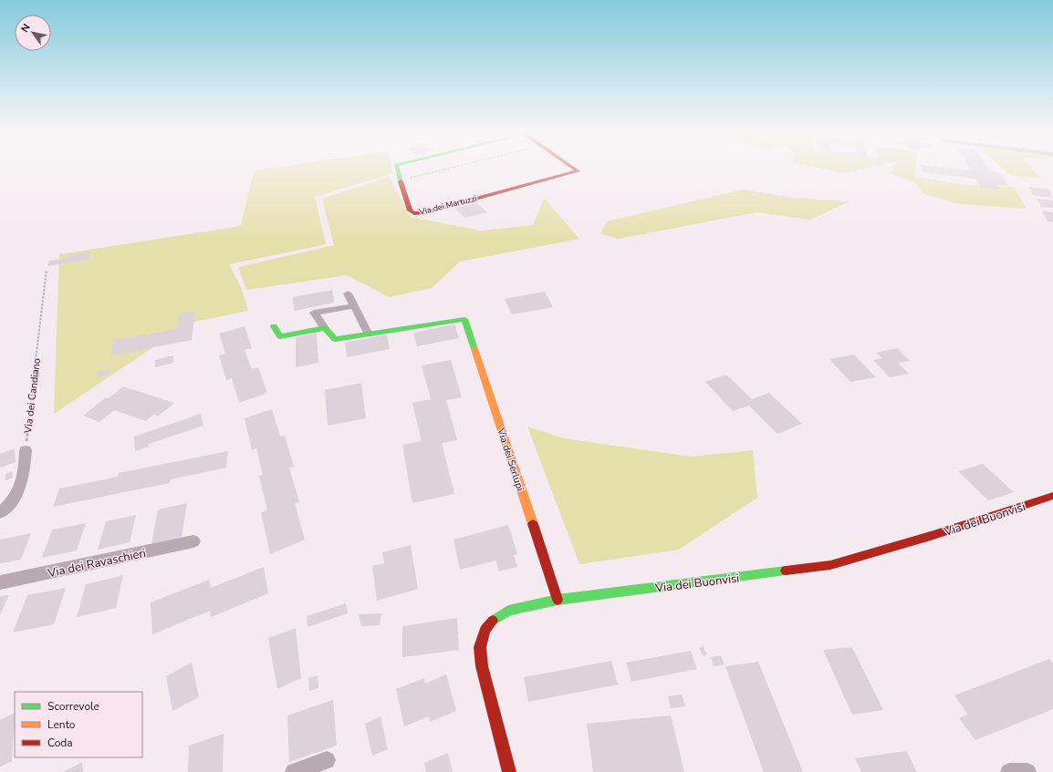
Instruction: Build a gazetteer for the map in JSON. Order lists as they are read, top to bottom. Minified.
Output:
{"streets":{"street":["Via dei Martuzzi","Via dei Serlupi","Via dei Buonvisi","Via dei Ravaschieri"],"path":["Via dei Candiano"]},"crossings":[["Via dei Serlupi","Via dei Buonvisi"]],"legend":["Scorrevole","Lento","Coda"],"north":"top left"}
